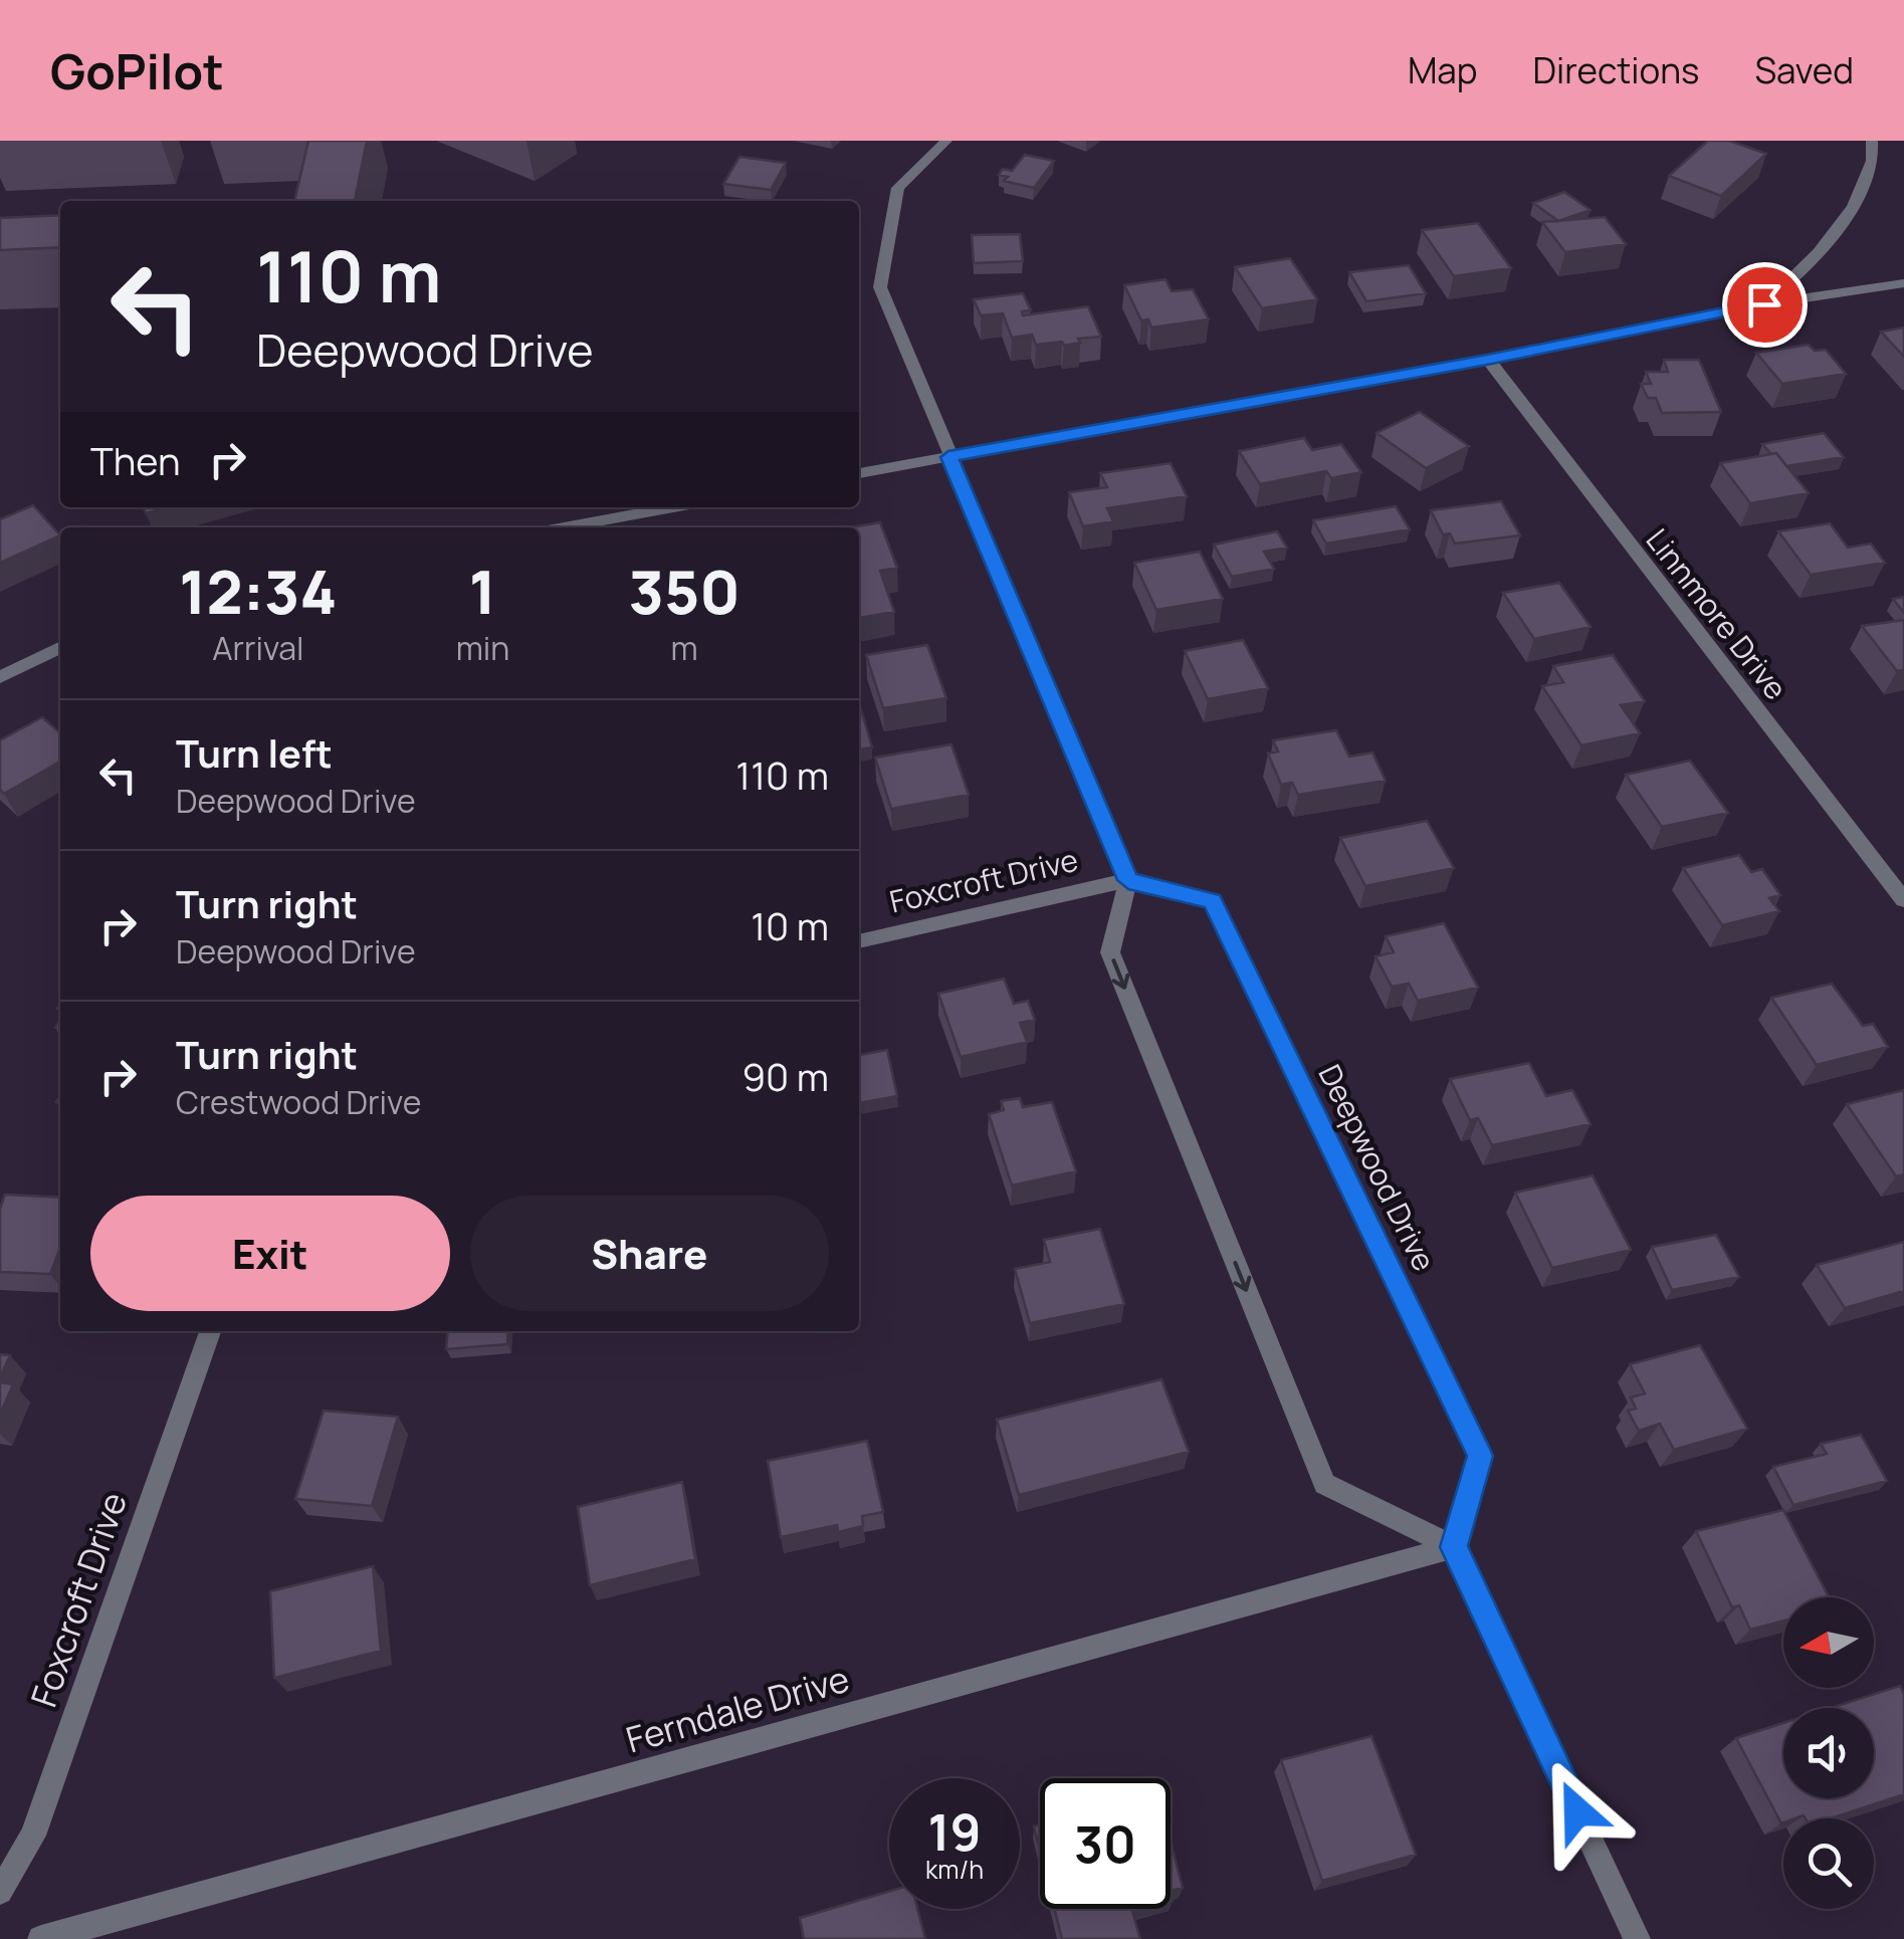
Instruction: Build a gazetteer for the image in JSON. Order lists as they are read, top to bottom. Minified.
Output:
{"streets":{"street":["Linnmore Drive","Foxcroft Drive","Deepwood Drive","Ferndale Drive"]},"crossings":[["Foxcroft Drive","Deepwood Drive"],["Deepwood Drive","Ferndale Drive"]],"north":"left","page":{"header":"GoPilot","nav":["Map","Directions","Saved"],"turn":["110 m","Deepwood Drive"],"then":"Then","eta":["12:34","Arrival","1","min","350","m"],"list":[{"name":"Turn left","note":"Deepwood Drive","value":"110 m"},{"name":"Turn right","note":"Deepwood Drive","value":"10 m"},{"name":"Turn right","note":"Crestwood Drive","value":"90 m"}],"buttons":["Exit","Share"],"speed":"19 km/h","limit":"30"}}
